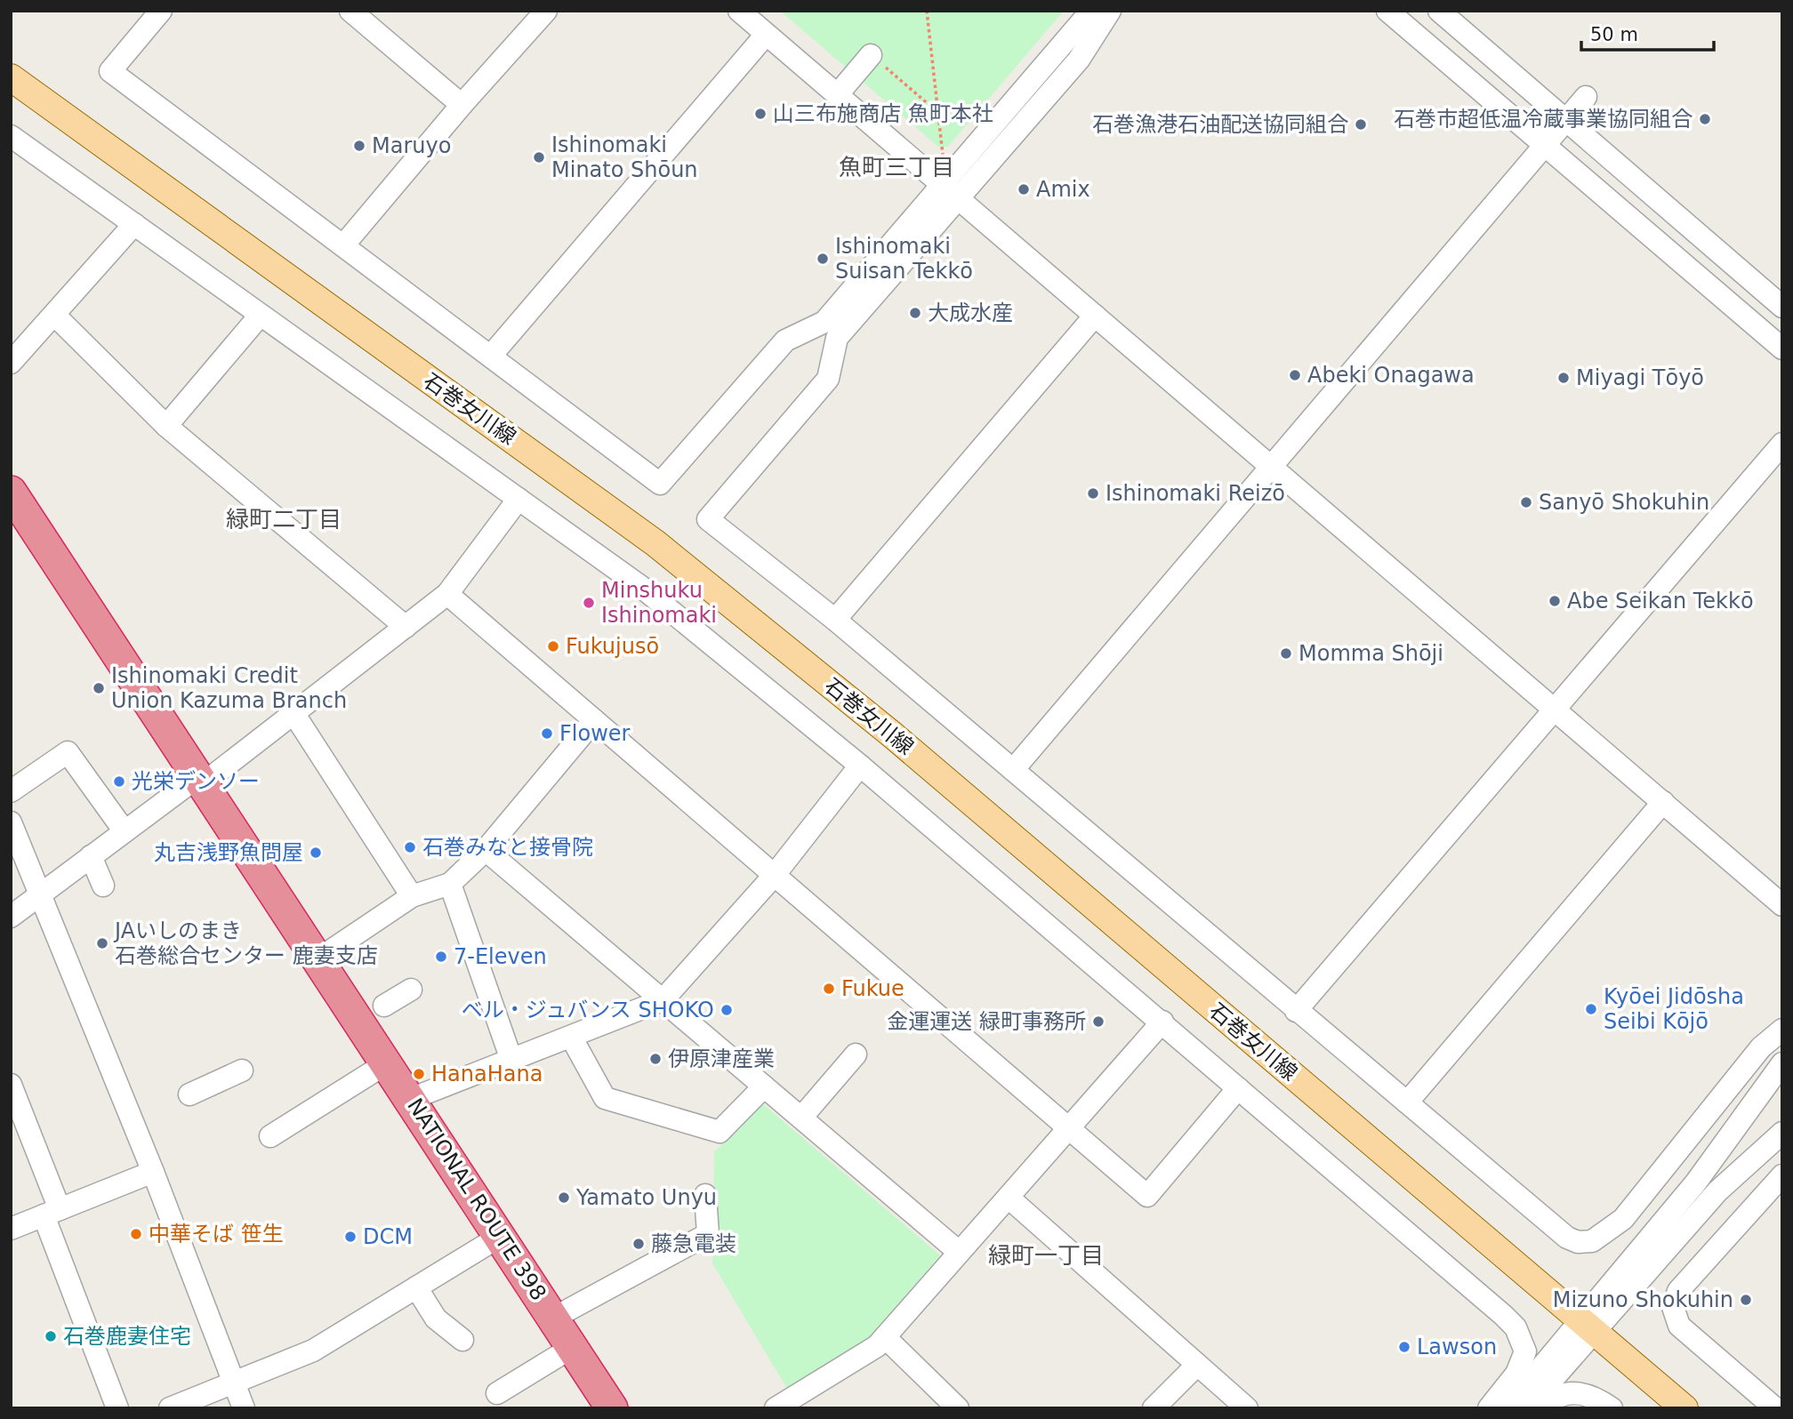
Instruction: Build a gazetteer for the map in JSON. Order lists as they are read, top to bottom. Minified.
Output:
{"streets":{"highway":["NATIONAL ROUTE 398"],"main road":["石巻女川線"]},"districts":["魚町三丁目","緑町二丁目","緑町一丁目"],"places":["山三布施商店 魚町本社","石巻市超低温冷蔵事業協同組合","石巻漁港石油配送協同組合","Maruyo","Ishinomaki Minato Shōun","Amix","Ishinomaki Suisan Tekkō","大成水産","Abeki Onagawa","Miyagi Tōyō","Ishinomaki Reizō","Sanyō Shokuhin","Abe Seikan Tekkō","Minshuku Ishinomaki","Fukujusō","Momma Shōji","Ishinomaki Credit Union Kazuma Branch","Flower","光栄デンソー","石巻みなと接骨院","丸吉浅野魚問屋","JAいしのまき 石巻総合センター 鹿妻支店","7-Eleven","Fukue","Kyōei Jidōsha Seibi Kōjō","ベル・ジュバンス SHOKO","金運運送 緑町事務所","伊原津産業","HanaHana","Yamato Unyu","中華そば 笹生","DCM","藤急電装","Mizuno Shokuhin","石巻鹿妻住宅","Lawson"],"scale_bar":"50 m"}
